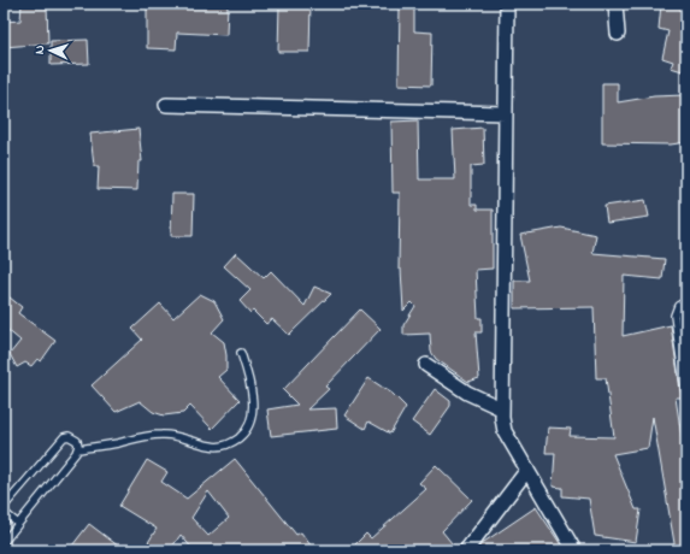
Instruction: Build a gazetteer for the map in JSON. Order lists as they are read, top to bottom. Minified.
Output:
{"north":"left"}
